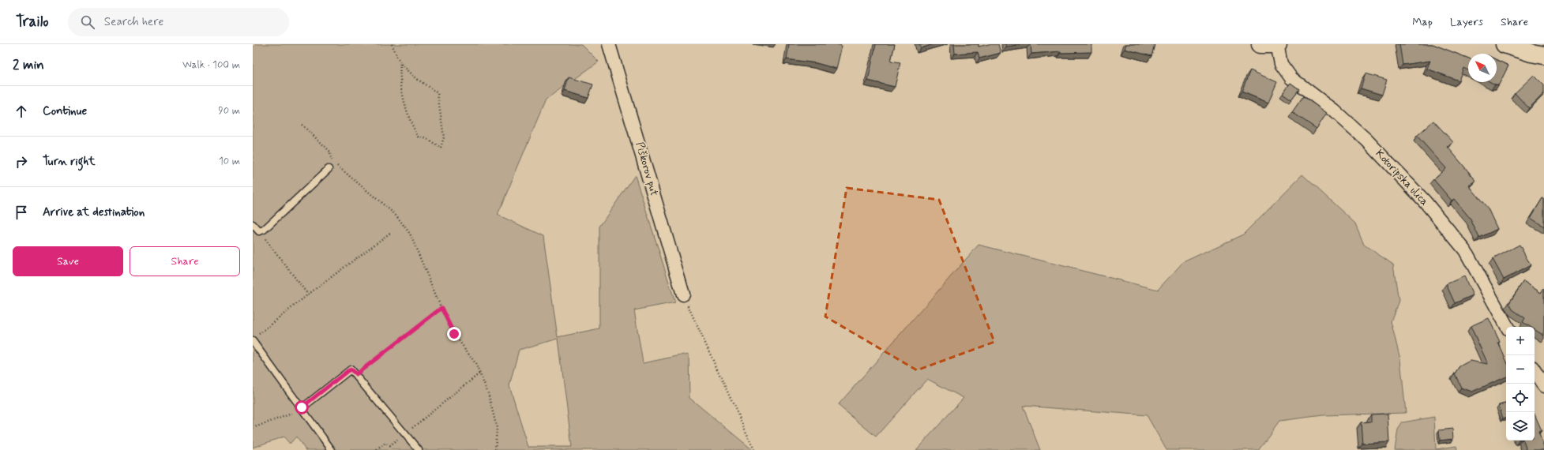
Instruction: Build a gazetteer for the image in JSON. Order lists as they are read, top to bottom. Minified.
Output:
{"streets":{"street":["Piškorov put","Kotoripska ulica"]},"north":"top left","page":{"header":"Trailo","search":"Search here","nav":["Map","Layers","Share"],"heading":["2 min","Walk · 100 m"],"list":[["Continue","90 m"],["Turn right","10 m"],"Arrive at destination"],"buttons":["Save","Share"],"map_buttons":["+","−"]}}
